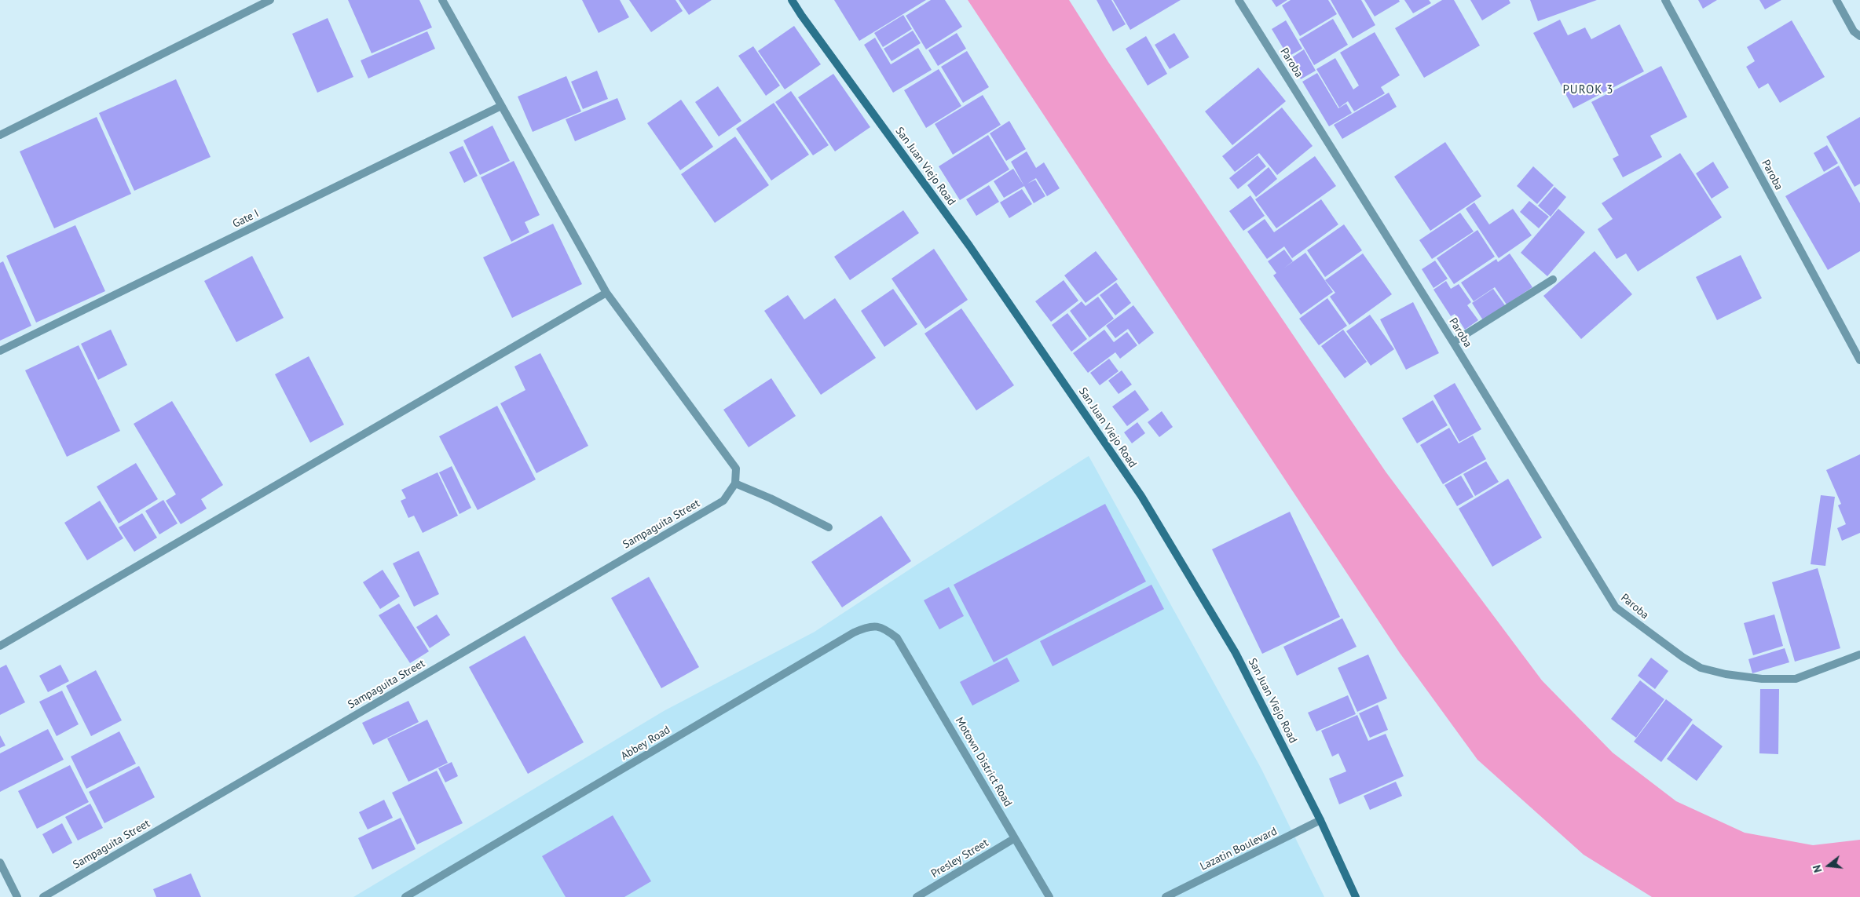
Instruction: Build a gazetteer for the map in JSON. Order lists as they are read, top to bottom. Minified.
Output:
{"streets":{"street":["Paroba","San Juan Viejo Road","Gate I","Sampaguita Street","Abbey Road","Motown District Road","Lazatin Boulevard","Presley Street"]},"crossings":[["San Juan Viejo Road","Lazatin Boulevard"],["Abbey Road","Motown District Road"],["Motown District Road","Presley Street"]],"districts":["PUROK 3"],"north":"left"}
